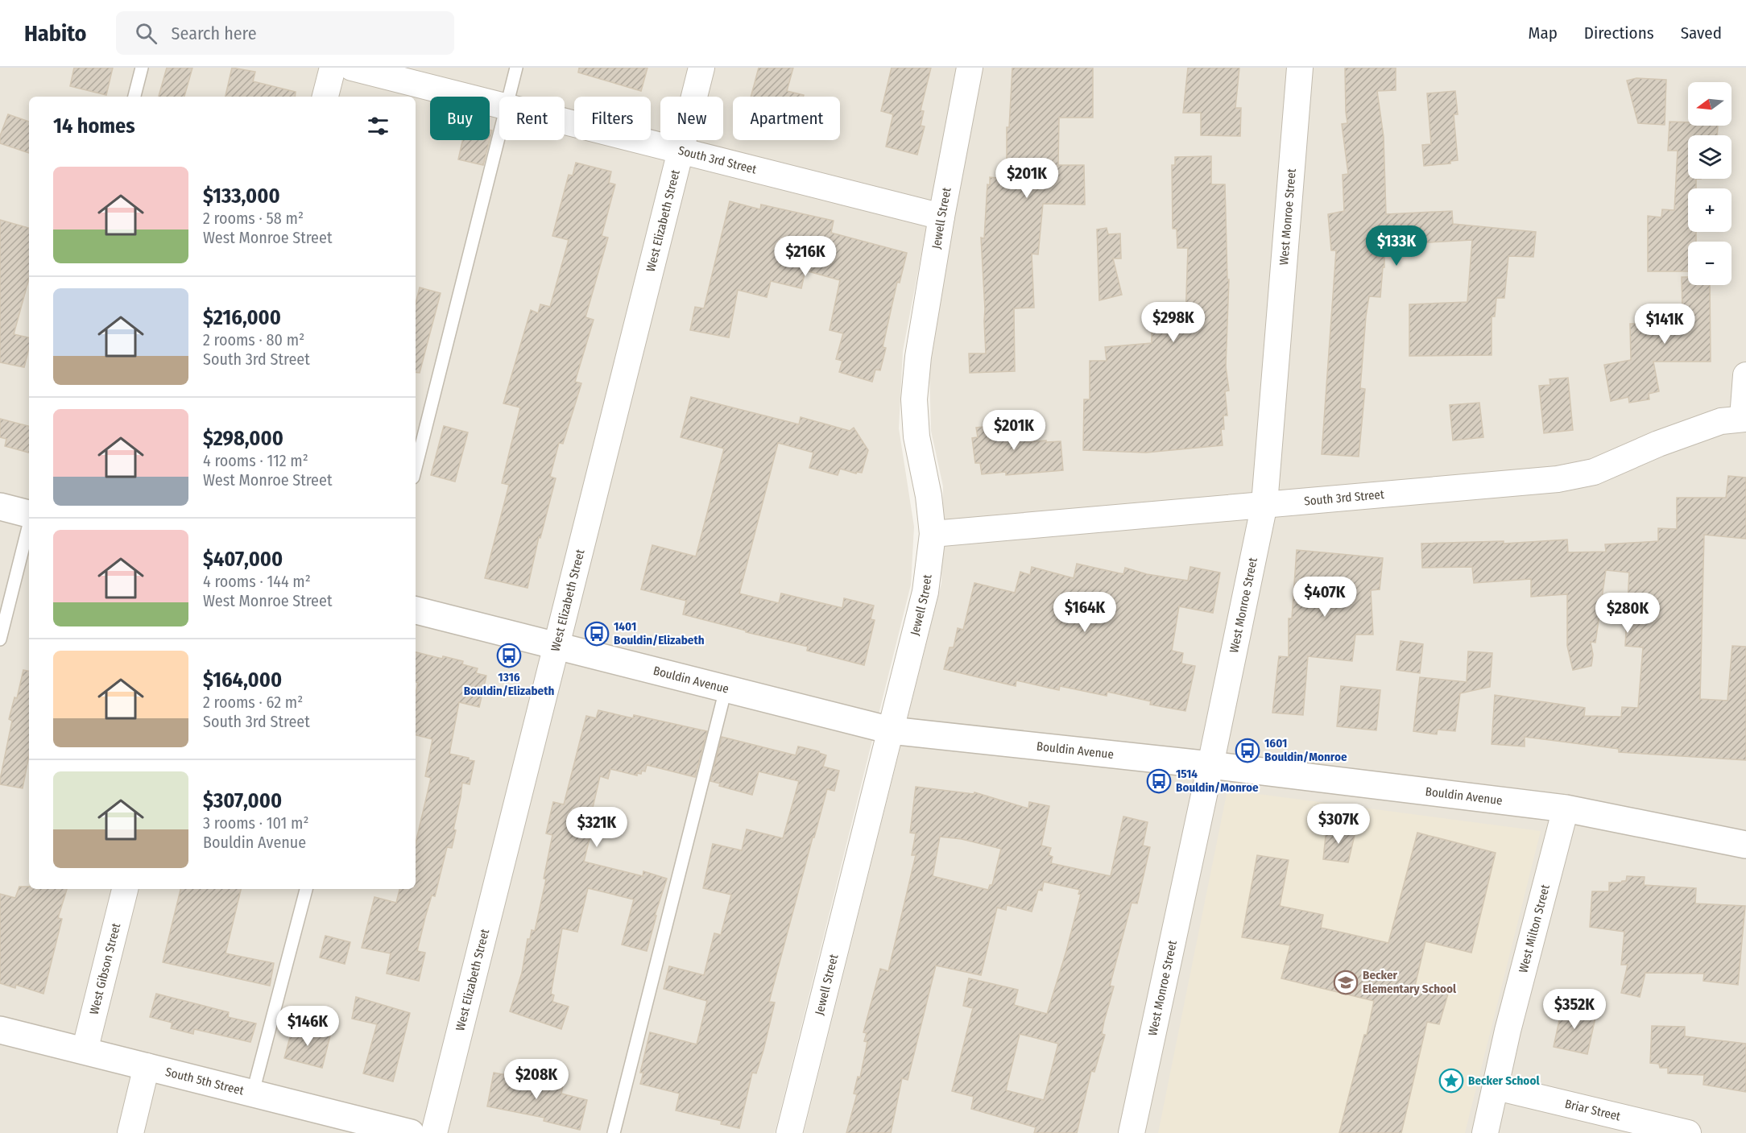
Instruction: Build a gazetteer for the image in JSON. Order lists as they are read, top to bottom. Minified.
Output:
{"streets":{"street":["South 3rd Street","West Monroe Street","Jewell Street","West Elizabeth Street","Bouldin Avenue","West Milton Street","West Gibson Street","South 5th Street","Briar Street"]},"crossings":[["South 3rd Street","West Monroe Street"],["South 3rd Street","Jewell Street"],["South 3rd Street","West Elizabeth Street"],["West Monroe Street","Bouldin Avenue"],["Jewell Street","Bouldin Avenue"],["West Elizabeth Street","Bouldin Avenue"],["Bouldin Avenue","West Milton Street"],["West Milton Street","Briar Street"],["West Gibson Street","South 5th Street"]],"places":{"bus stop":["1401 Bouldin/Elizabeth","1316 Bouldin/Elizabeth","1601 Bouldin/Monroe","1514 Bouldin/Monroe"],"school or university":["Becker Elementary School"],"place":["Becker School"]},"north":"left","page":{"header":"Habito","search":"Search here","nav":["Map","Directions","Saved"],"map_buttons":["+","−"],"chip":["Buy","Rent","Filters","New","Apartment"],"heading":"14 homes","list":[{"name":"$133,000","note":"2 rooms · 58 m² · West Monroe Street"},{"name":"$216,000","note":"2 rooms · 80 m² · South 3rd Street"},{"name":"$298,000","note":"4 rooms · 112 m² · West Monroe Street"},{"name":"$407,000","note":"4 rooms · 144 m² · West Monroe Street"},{"name":"$164,000","note":"2 rooms · 62 m² · South 3rd Street"},{"name":"$307,000","note":"3 rooms · 101 m² · Bouldin Avenue"}],"price":["$201K","$133K","$216K","$298K","$141K","$201K","$407K","$164K","$280K","$307K","$321K","$352K","$146K","$208K"]}}
